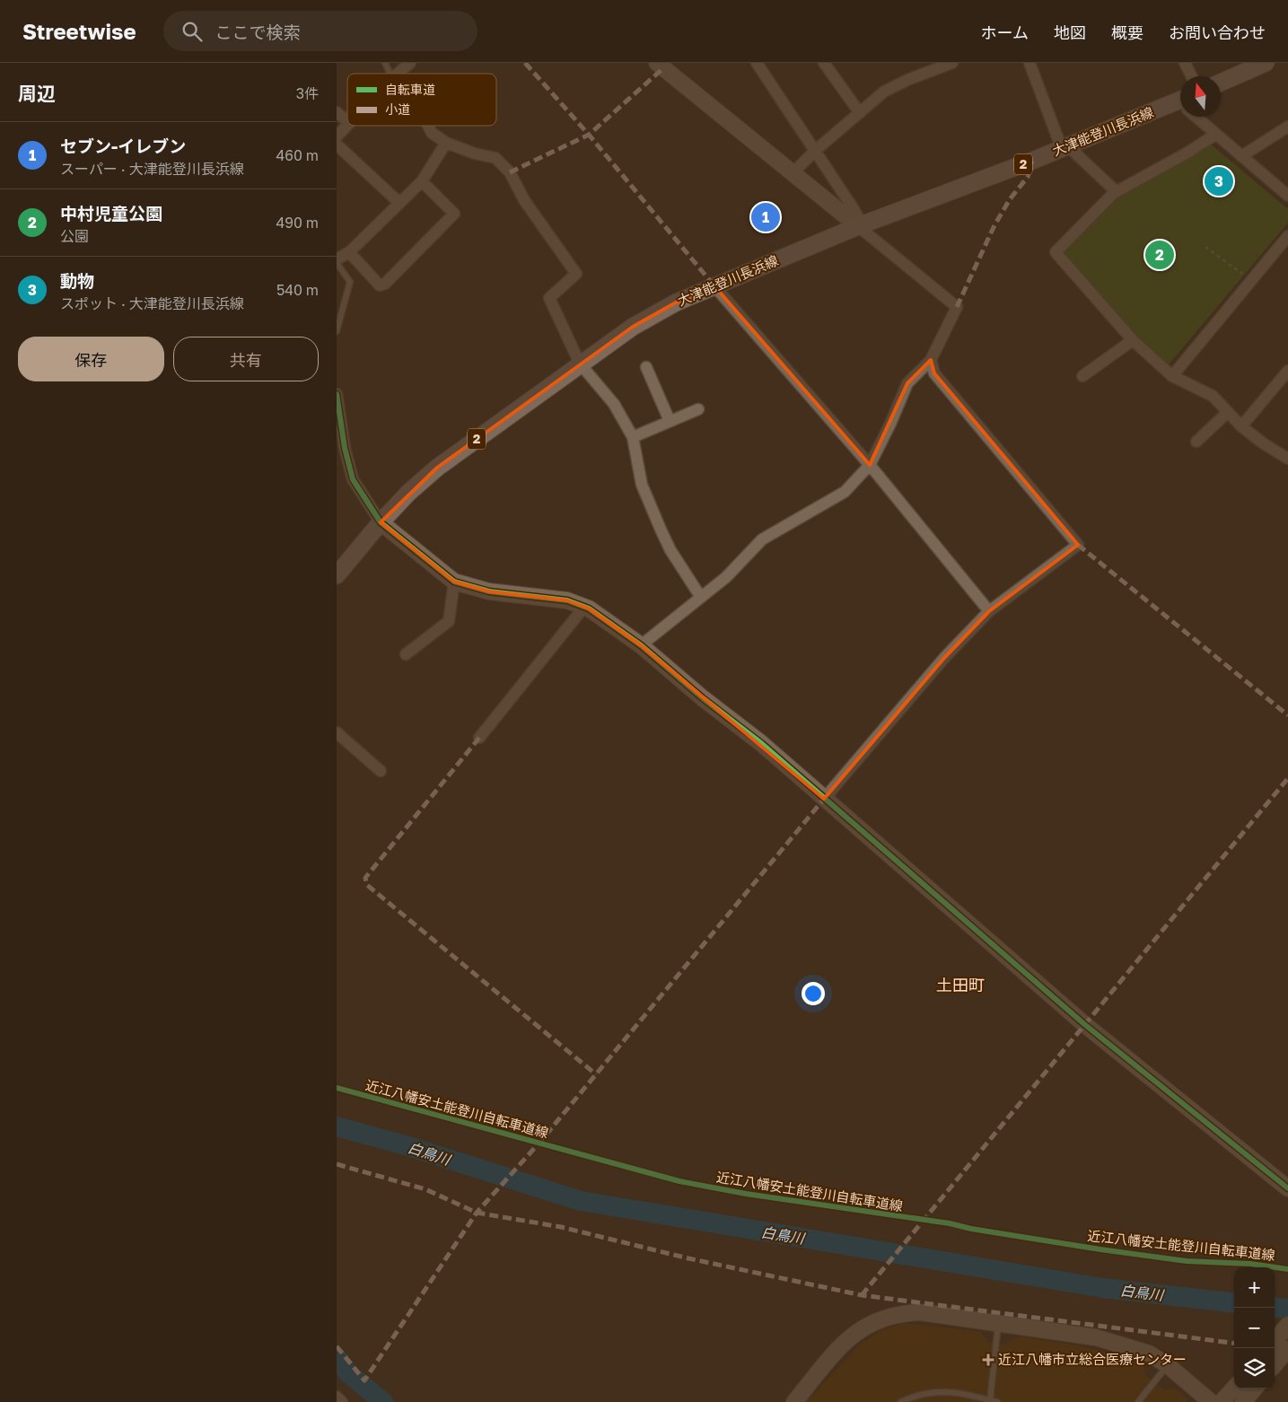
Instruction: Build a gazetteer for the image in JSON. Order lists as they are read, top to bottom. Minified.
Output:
{"streets":{"main road":["大津能登川長浜線","2"],"cycle path":["近江八幡安土能登川自転車道線"]},"districts":["土田町"],"water":["白鳥川"],"places":{"health":["近江八幡市立総合医療センター"]},"legend":["自転車道","小道"],"north":"top","page":{"header":"Streetwise","search":"ここで検索","nav":["ホーム","地図","概要","お問い合わせ"],"heading":["周辺","3件"],"list":[{"mark":"1","name":"セブン-イレブン","note":"スーパー · 大津能登川長浜線","value":"460 m"},{"mark":"2","name":"中村児童公園","note":"公園","value":"490 m"},{"mark":"3","name":"動物","note":"スポット · 大津能登川長浜線","value":"540 m"}],"pins":["3","1","2"],"buttons":["保存","共有"],"map_buttons":["+","−"]}}
